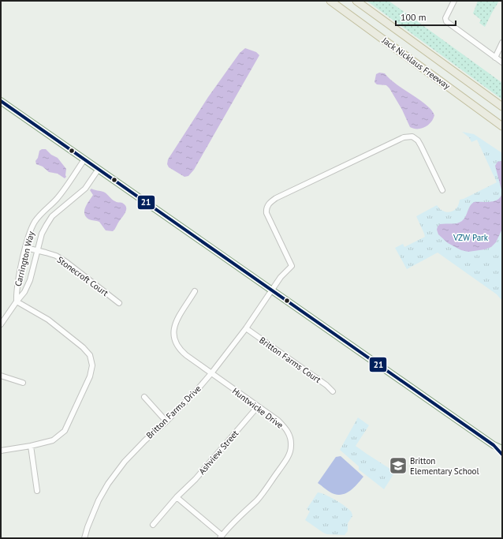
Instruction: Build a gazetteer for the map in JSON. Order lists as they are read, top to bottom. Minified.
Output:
{"streets":{"highway":["Jack Nicklaus Freeway"],"street":["Carrington Way","Stonecroft Court","Britton Farms Court","Huntwicke Drive","Britton Farms Drive","Ashview Street"]},"crossings":[["Carrington Way","Stonecroft Court"],["Britton Farms Court","Britton Farms Drive"],["Huntwicke Drive","Britton Farms Drive"],["Huntwicke Drive","Ashview Street"]],"parks":["VZW Park"],"places":{"school or university":["Britton Elementary School"]},"lines":["transit line 21"],"scale_bar":"100 m"}
